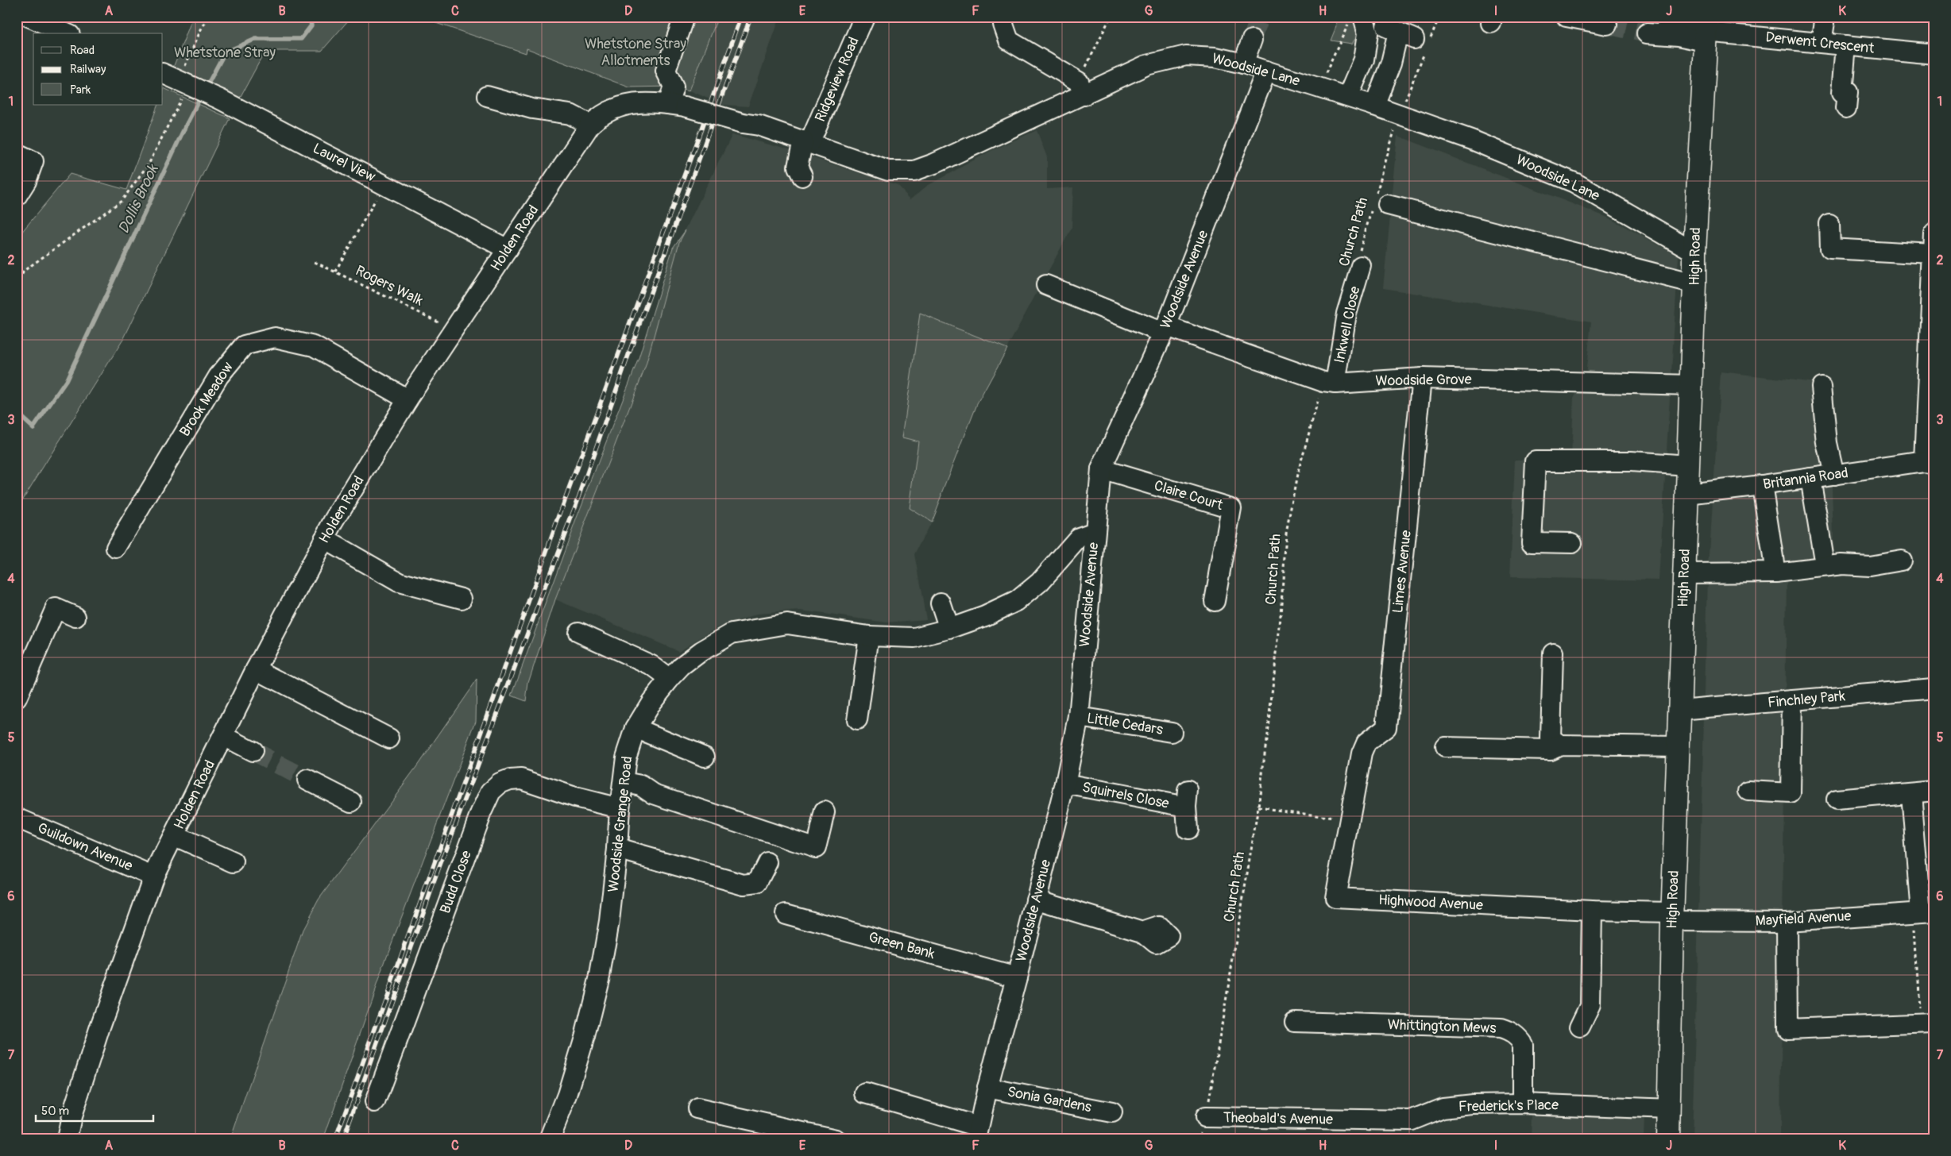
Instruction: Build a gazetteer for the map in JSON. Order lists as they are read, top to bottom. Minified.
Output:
{"streets":{"main road":["High Road"],"street":["Derwent Crescent","Woodside Lane","Ridgeview Road","Laurel View","Holden Road","Woodside Avenue","Inkwell Close","Woodside Grove","Brook Meadow","Britannia Road","Claire Court","Limes Avenue","Finchley Park","Little Cedars","Squirrels Close","Woodside Grange Road","Guildown Avenue","Budd Close","Highwood Avenue","Mayfield Avenue","Green Bank","Whittington Mews","Sonia Gardens","Frederick's Place","Theobald's Avenue"],"path":["Church Path","Rogers Walk"]},"crossings":[["Derwent Crescent","High Road"],["Woodside Lane","Ridgeview Road"],["Woodside Lane","Church Path"],["Woodside Lane","Holden Road"],["Woodside Lane","High Road"],["Woodside Lane","Woodside Avenue"],["Ridgeview Road","Holden Road"],["Laurel View","Holden Road"],["Church Path","Inkwell Close"],["Church Path","Woodside Grove"],["Church Path","Theobald's Avenue"],["Holden Road","Rogers Walk"],["Holden Road","Brook Meadow"],["Holden Road","Guildown Avenue"],["High Road","Woodside Grove"],["High Road","Britannia Road"],["High Road","Finchley Park"],["High Road","Highwood Avenue"],["High Road","Mayfield Avenue"],["High Road","Frederick's Place"],["Woodside Avenue","Woodside Grove"],["Woodside Avenue","Claire Court"],["Woodside Avenue","Little Cedars"],["Woodside Avenue","Squirrels Close"],["Woodside Avenue","Woodside Grange Road"],["Woodside Avenue","Green Bank"],["Woodside Avenue","Sonia Gardens"],["Inkwell Close","Woodside Grove"],["Woodside Grove","Limes Avenue"],["Limes Avenue","Highwood Avenue"],["Woodside Grange Road","Budd Close"],["Highwood Avenue","Mayfield Avenue"],["Whittington Mews","Frederick's Place"],["Frederick's Place","Theobald's Avenue"]],"water":["Dollis Brook"],"parks":["Whetstone Stray Allotments","Whetstone Stray"],"legend":["Road","Railway","Park"],"scale_bar":"50 m","grid":{"columns":["A","B","C","D","E","F","G","H","I","J","K"],"rows":["1","2","3","4","5","6","7"]}}
